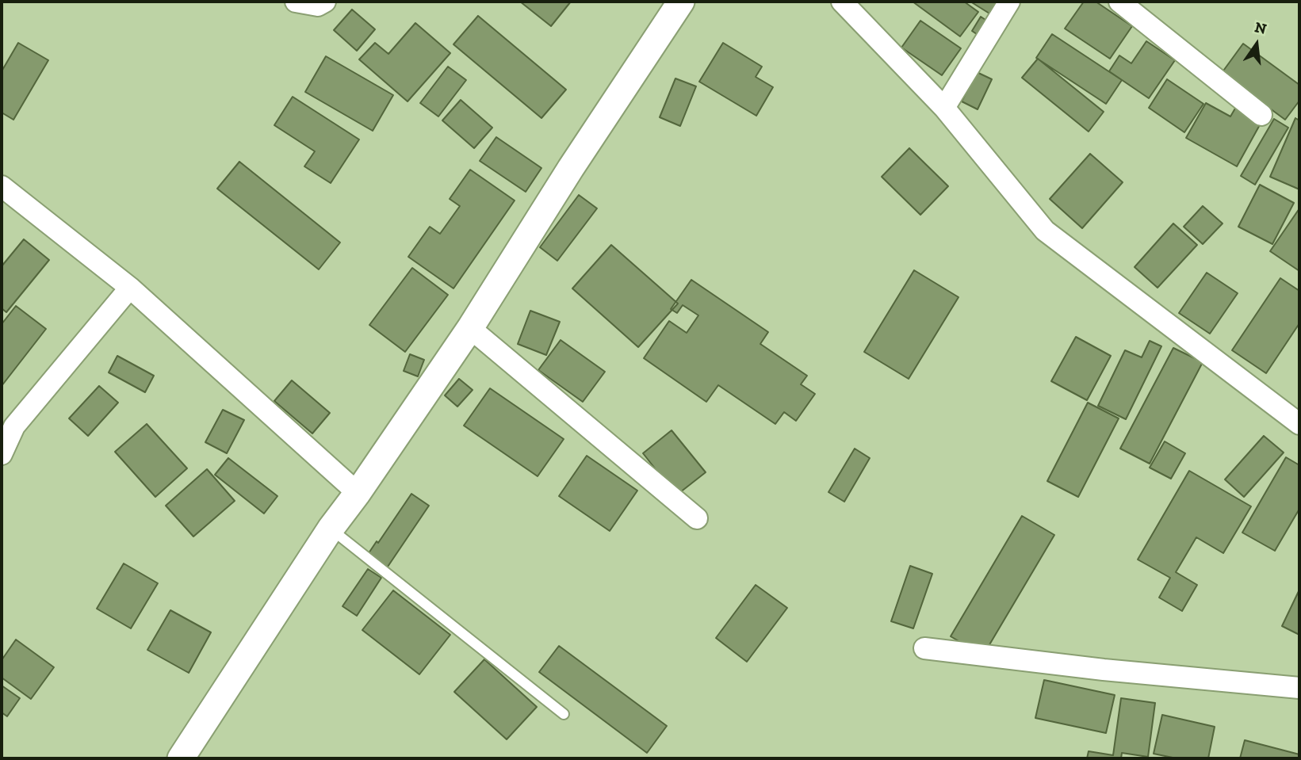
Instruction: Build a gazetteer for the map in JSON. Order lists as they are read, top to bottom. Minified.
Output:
{"north":"top"}
